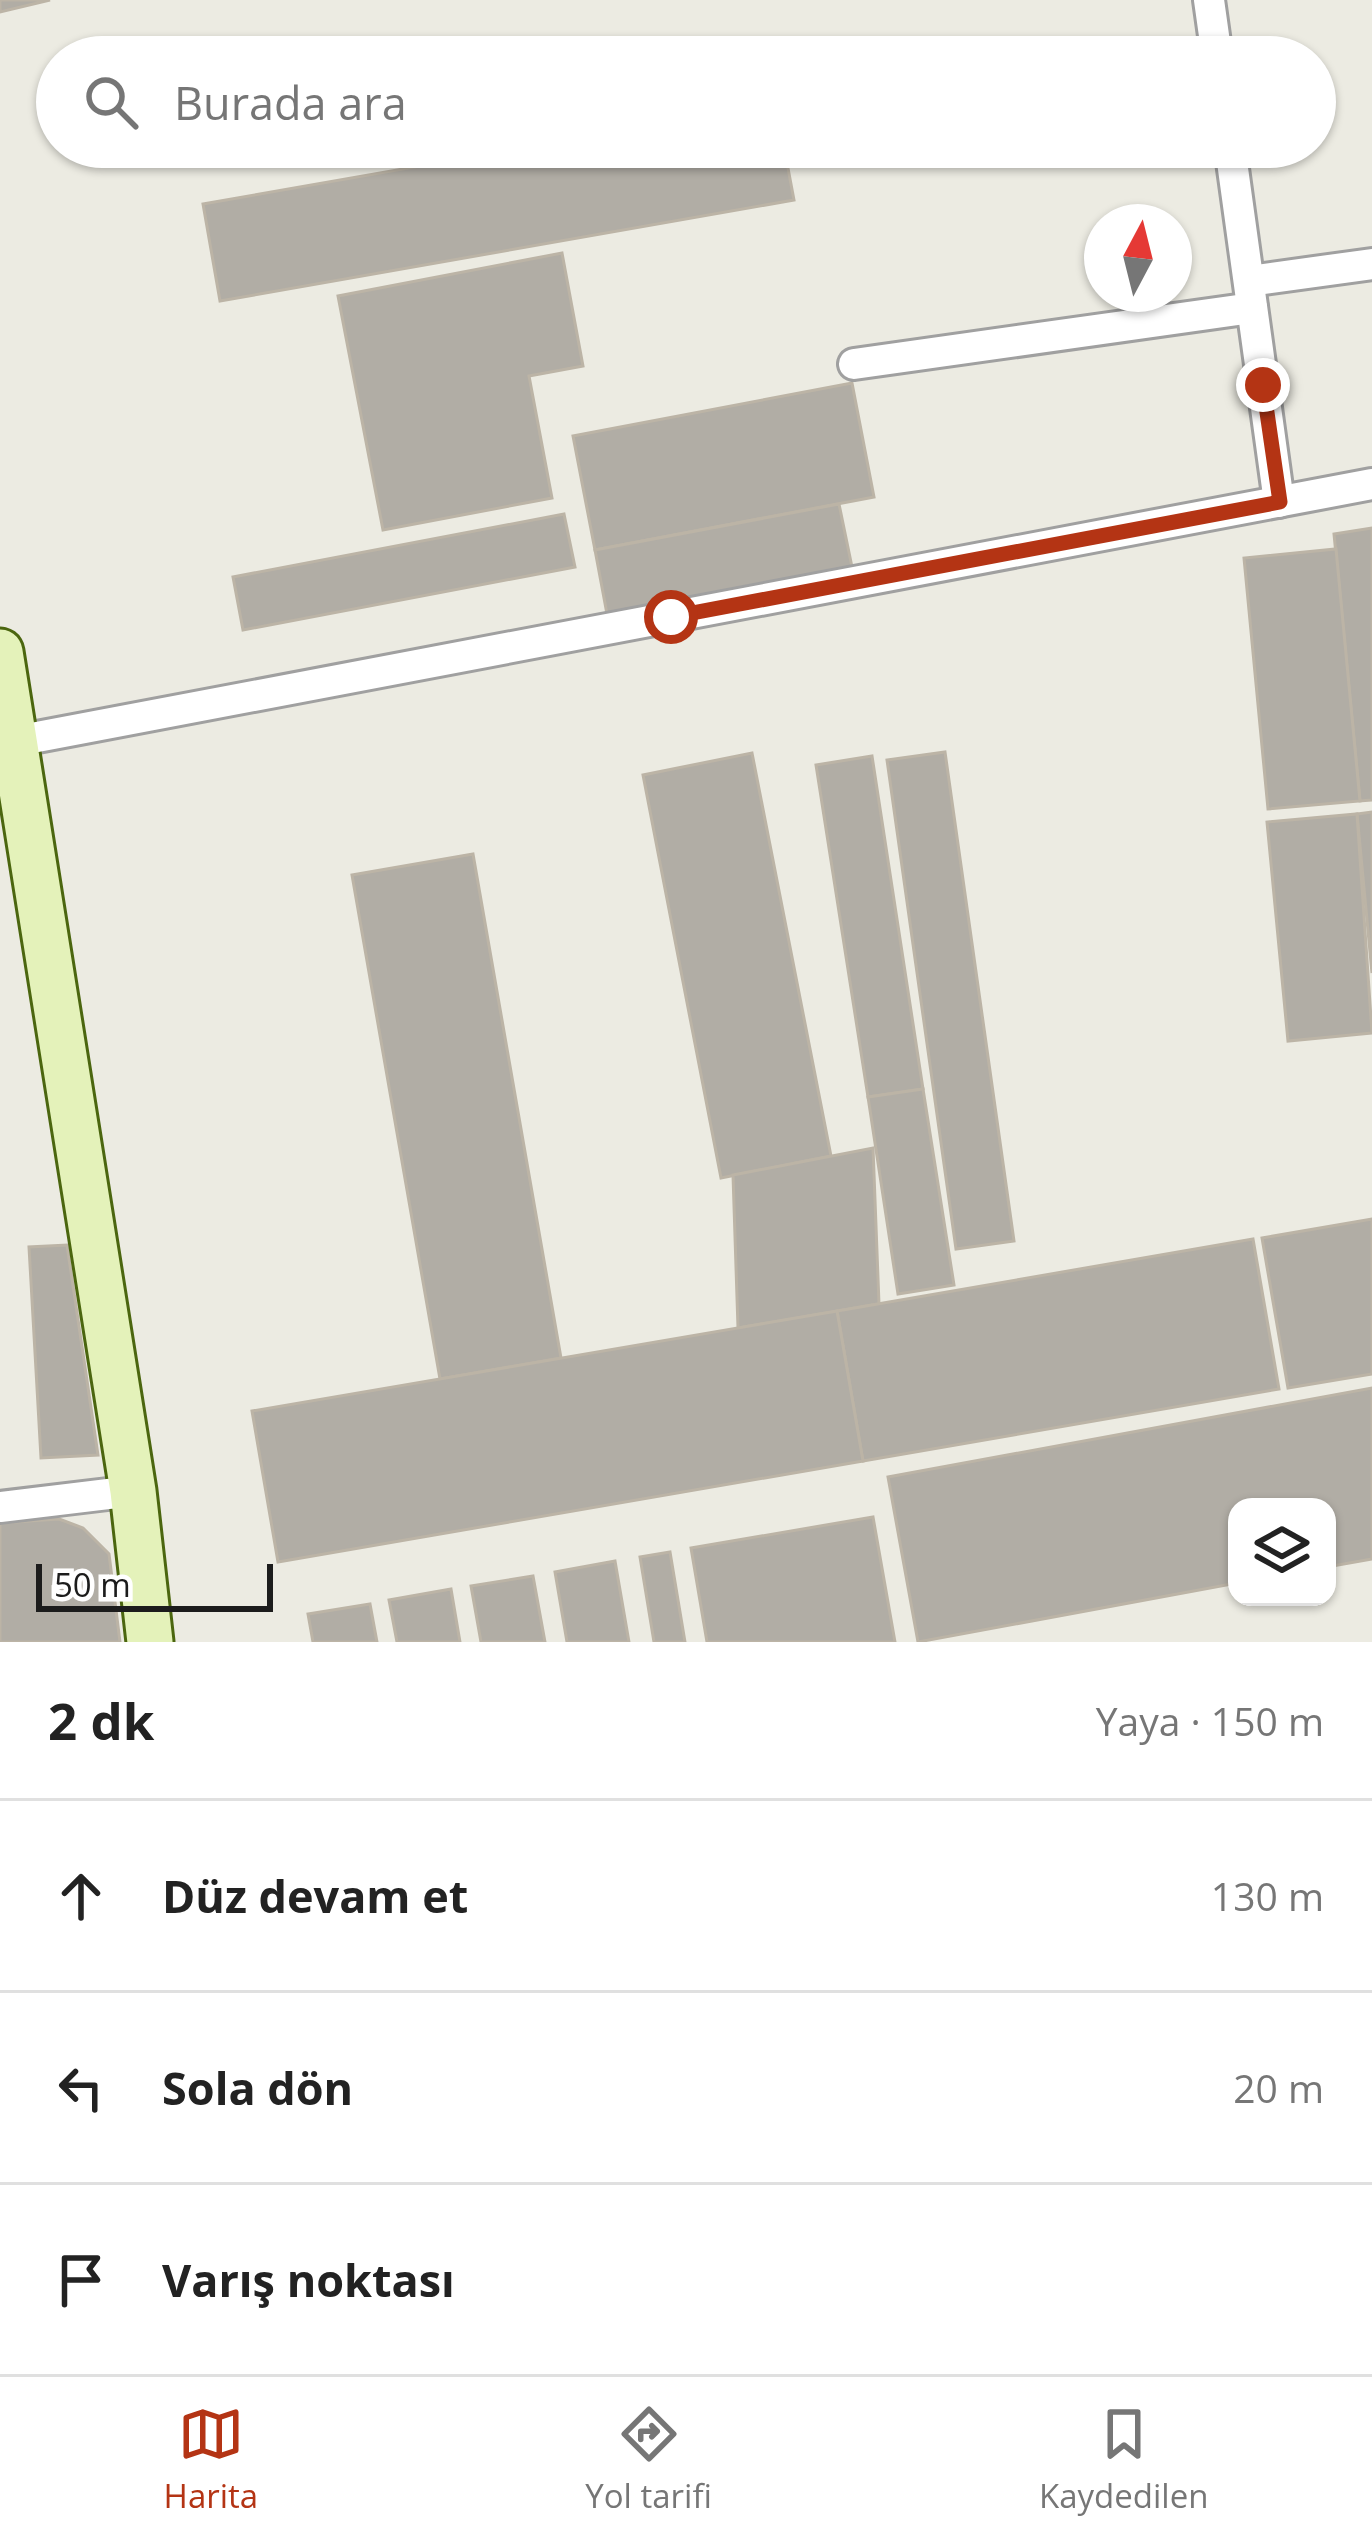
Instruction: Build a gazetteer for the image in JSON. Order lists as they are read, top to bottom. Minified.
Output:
{"scale_bar":"50 m","north":"top","page":{"search":"Burada ara","scale":"50 m","heading":["2 dk","Yaya · 150 m"],"list":[["Düz devam et","130 m"],["Sola dön","20 m"],"Varış noktası"],"nav":["Harita","Yol tarifi","Kaydedilen"]}}
